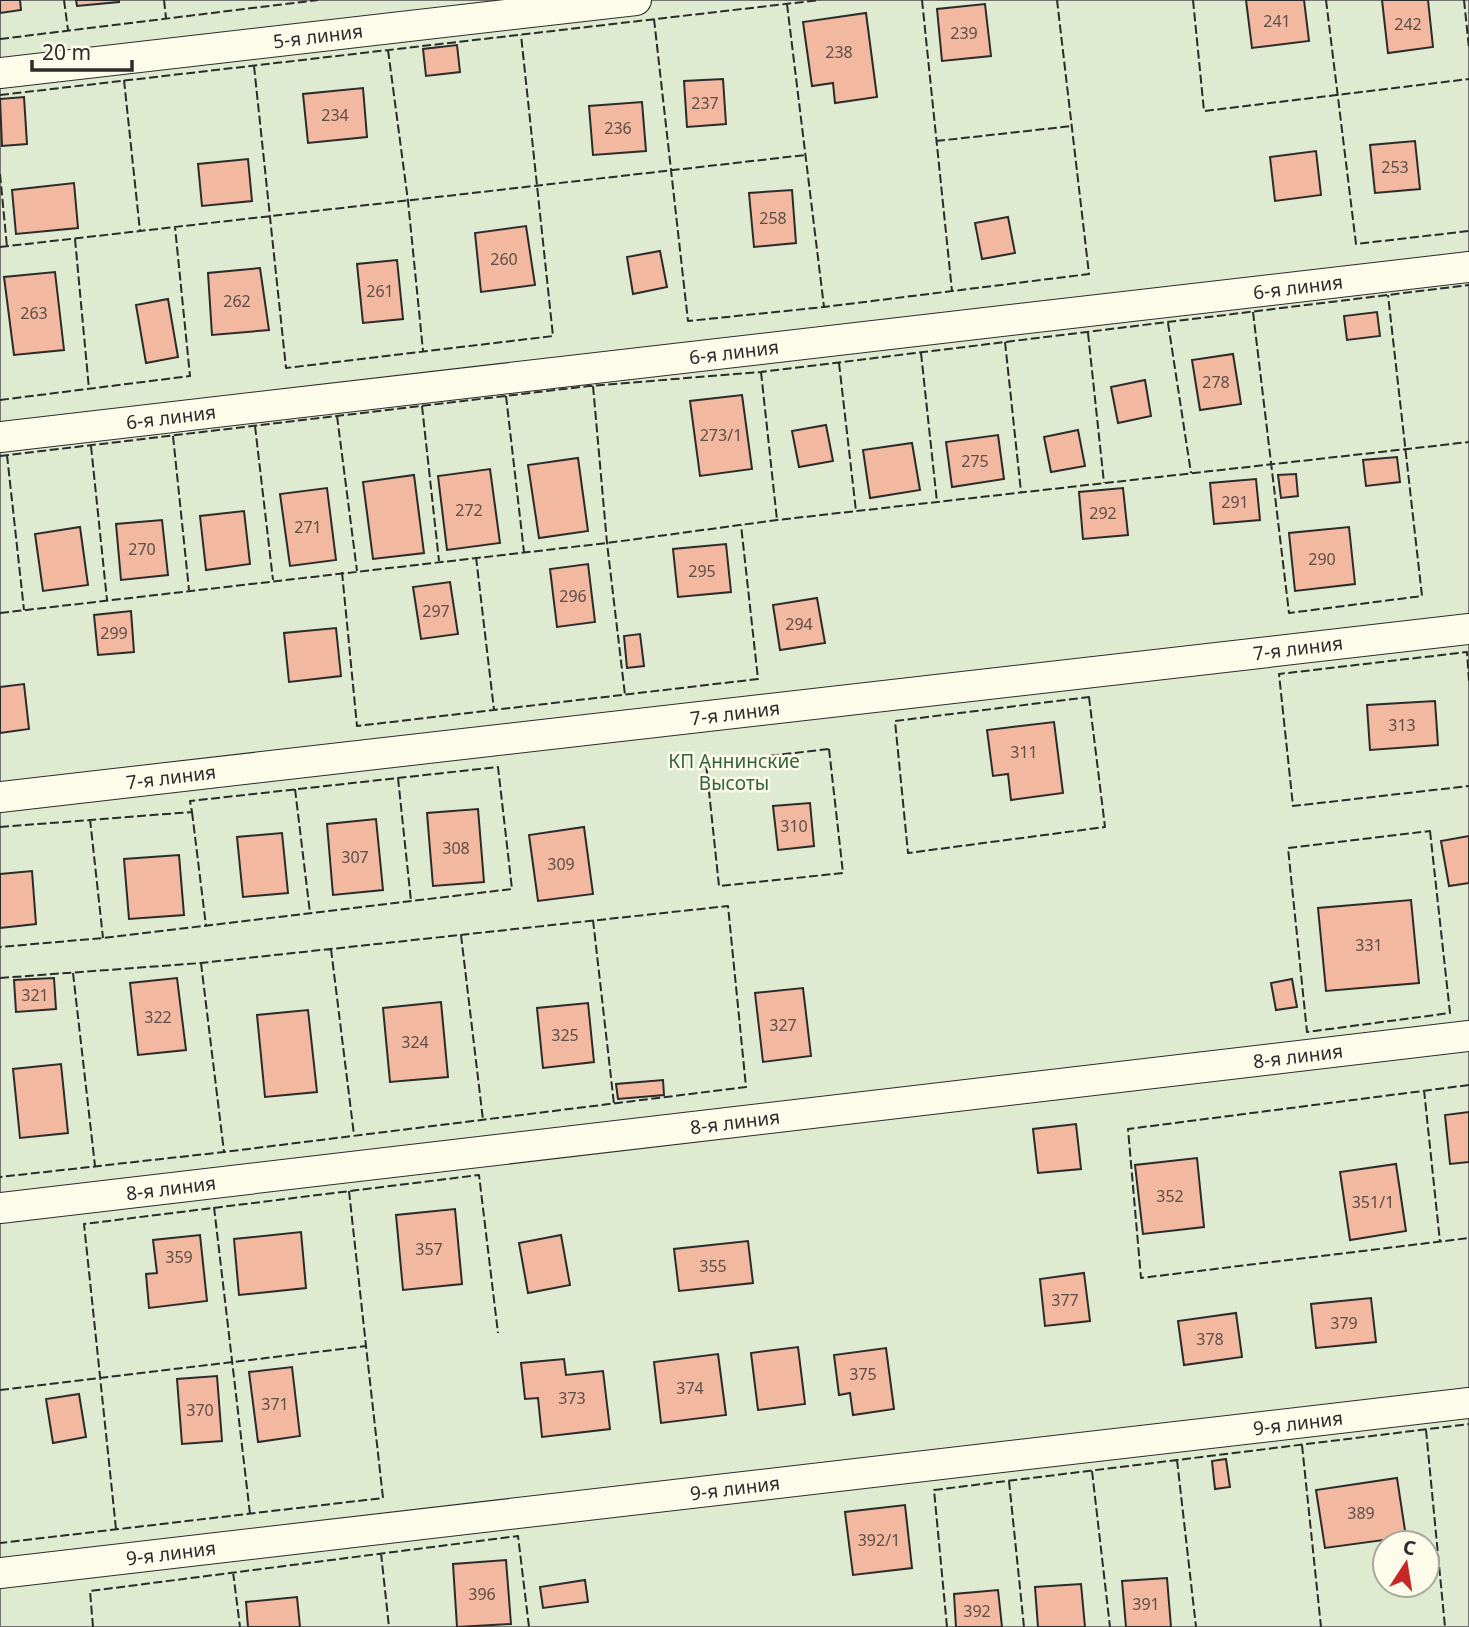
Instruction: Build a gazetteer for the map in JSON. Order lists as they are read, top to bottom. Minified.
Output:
{"streets":{"street":["5-я линия","6-я линия","7-я линия","8-я линия","9-я линия"]},"parks":["КП Аннинские Высоты"],"house_numbers":["241","242","239","238","237","234","236","253","258","260","261","262","263","278","273/1","275","291","272","292","271","270","290","295","296","297","294","299","313","311","310","308","307","309","331","321","322","327","325","324","352","351/1","357","359","355","377","379","378","375","374","373","371","370","389","392/1","396","391","392"],"scale_bar":"20 m","north":"top"}
